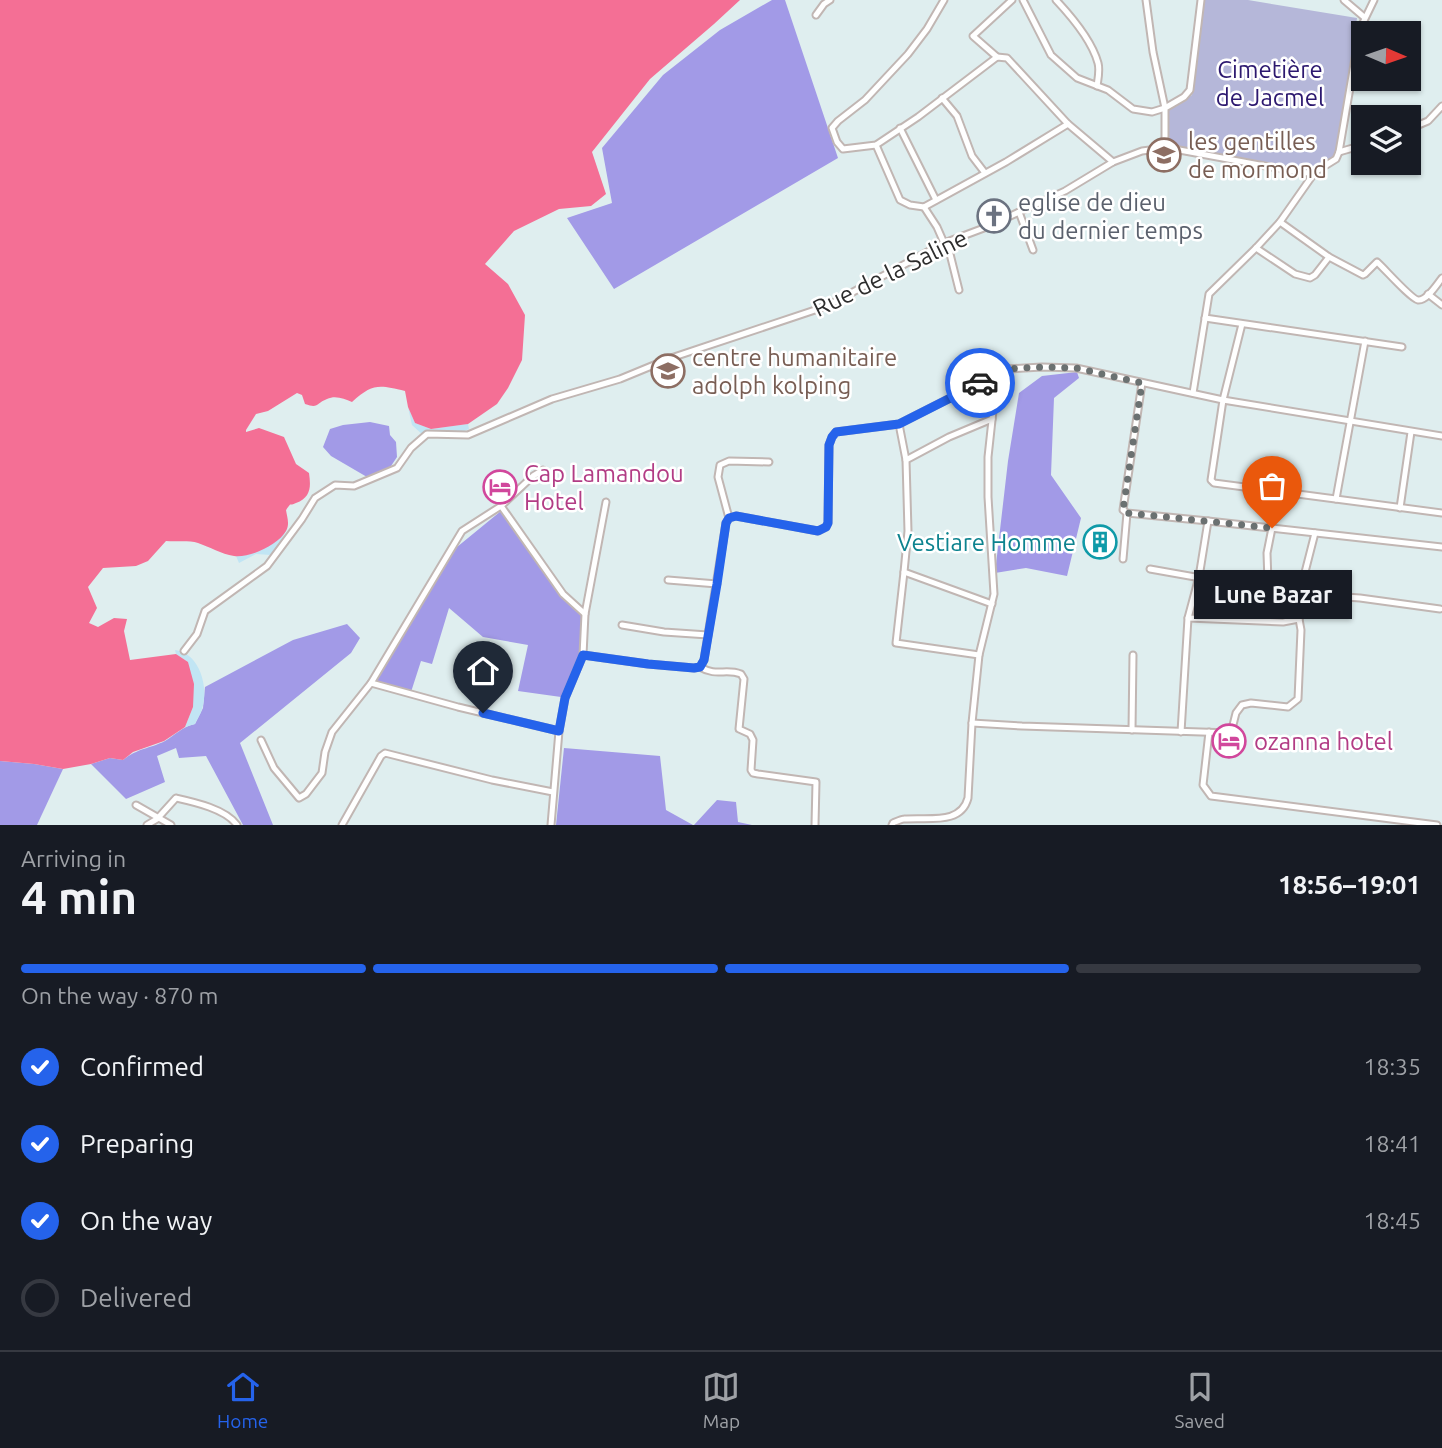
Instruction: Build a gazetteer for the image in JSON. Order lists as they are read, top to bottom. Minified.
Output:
{"streets":{"street":["Rue de la Saline"]},"parks":["Cimetière de Jacmel"],"places":{"school or university":["les gentilles de mormond","centre humanitaire adolph kolping"],"church":["eglise de dieu du dernier temps"],"hotel":["Cap Lamandou Hotel","ozanna hotel"],"other":["Lune Bazar"],"building":["Vestiare Homme"]},"north":"right","page":{"bubble":"Lune Bazar","heading":["4 min","Arriving in","18:56–19:01"],"bar":"On the way · 870 m","list":[["Confirmed","18:35"],["Preparing","18:41"],["On the way","18:45"],"Delivered"],"tabs":["Home","Map","Saved"]}}
